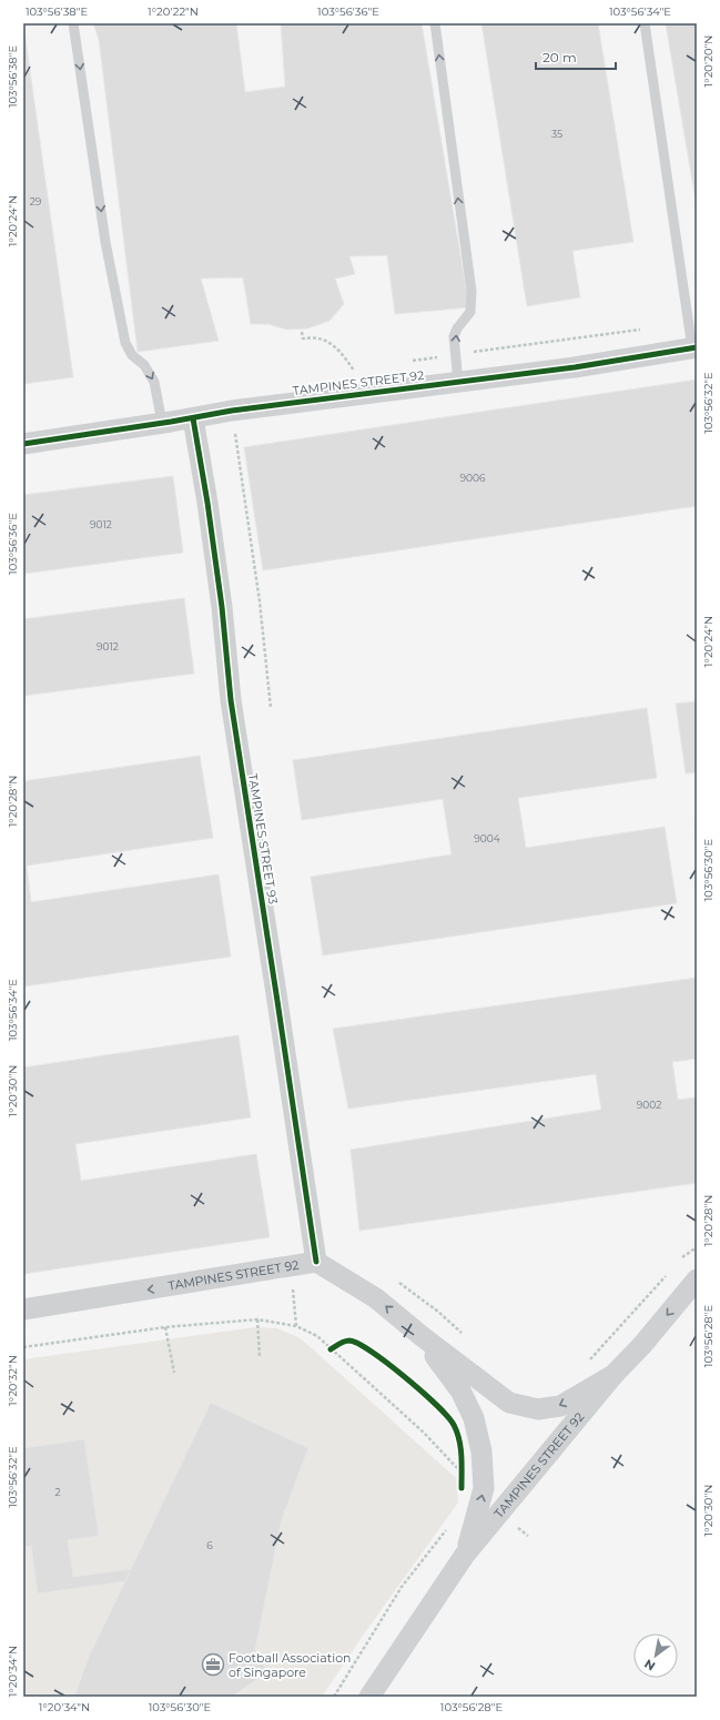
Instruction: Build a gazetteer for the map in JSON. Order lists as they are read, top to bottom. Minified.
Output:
{"streets":{"street":["TAMPINES STREET 92","TAMPINES STREET 93"]},"crossings":[["TAMPINES STREET 92","TAMPINES STREET 93"]],"places":{"office":["Football Association of Singapore"]},"house_numbers":["35","29","9006","9012","9012","9004","9002","2","6"],"scale_bar":"20 m","north":"bottom left","coordinates":["103°56'38\"E","1°20'22\"N","103°56'36\"E","103°56'34\"E","1°20'20\"N","1°20'24\"N","103°56'32\"E","1°20'28\"N","103°56'30\"E","1°20'30\"N","103°56'28\"E","1°20'32\"N","1°20'34\"N"]}
